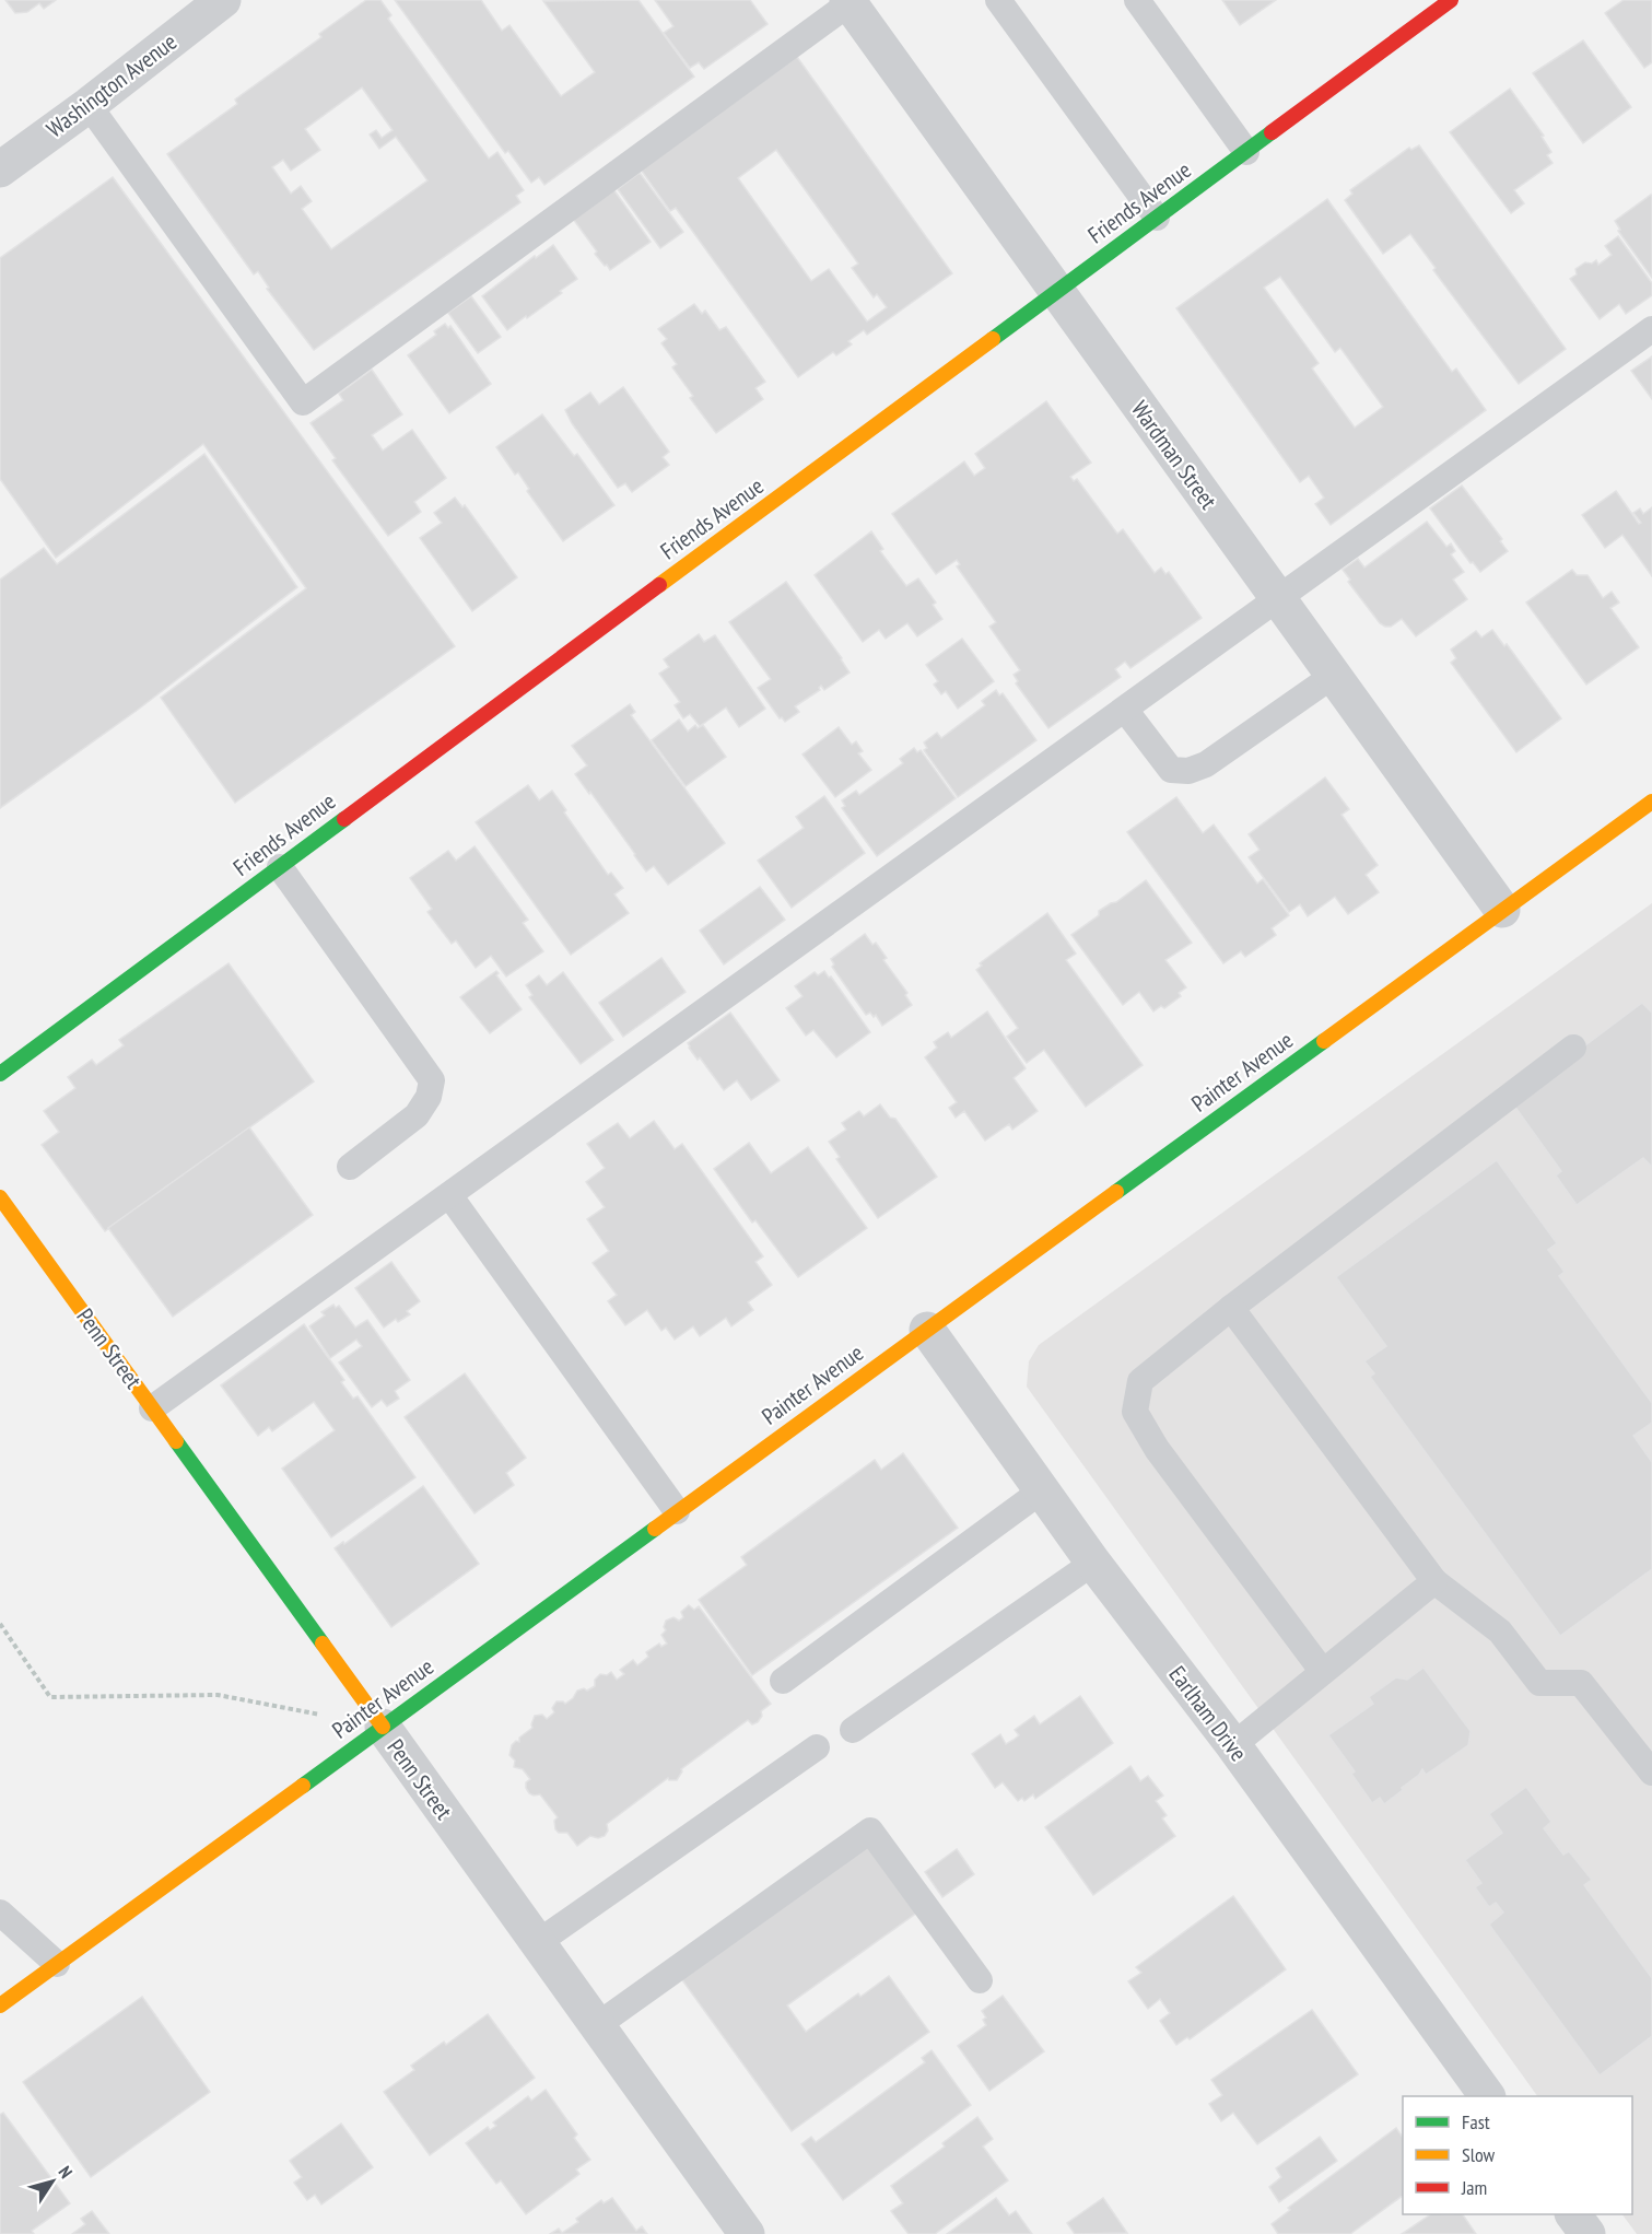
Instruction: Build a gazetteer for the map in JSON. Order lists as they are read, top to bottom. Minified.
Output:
{"streets":{"street":["Washington Avenue","Friends Avenue","Wardman Street","Painter Avenue","Penn Street","Earlham Drive"]},"crossings":[["Friends Avenue","Wardman Street"],["Wardman Street","Painter Avenue"],["Painter Avenue","Penn Street"],["Painter Avenue","Earlham Drive"]],"legend":["Fast","Slow","Jam"],"north":"top right"}
